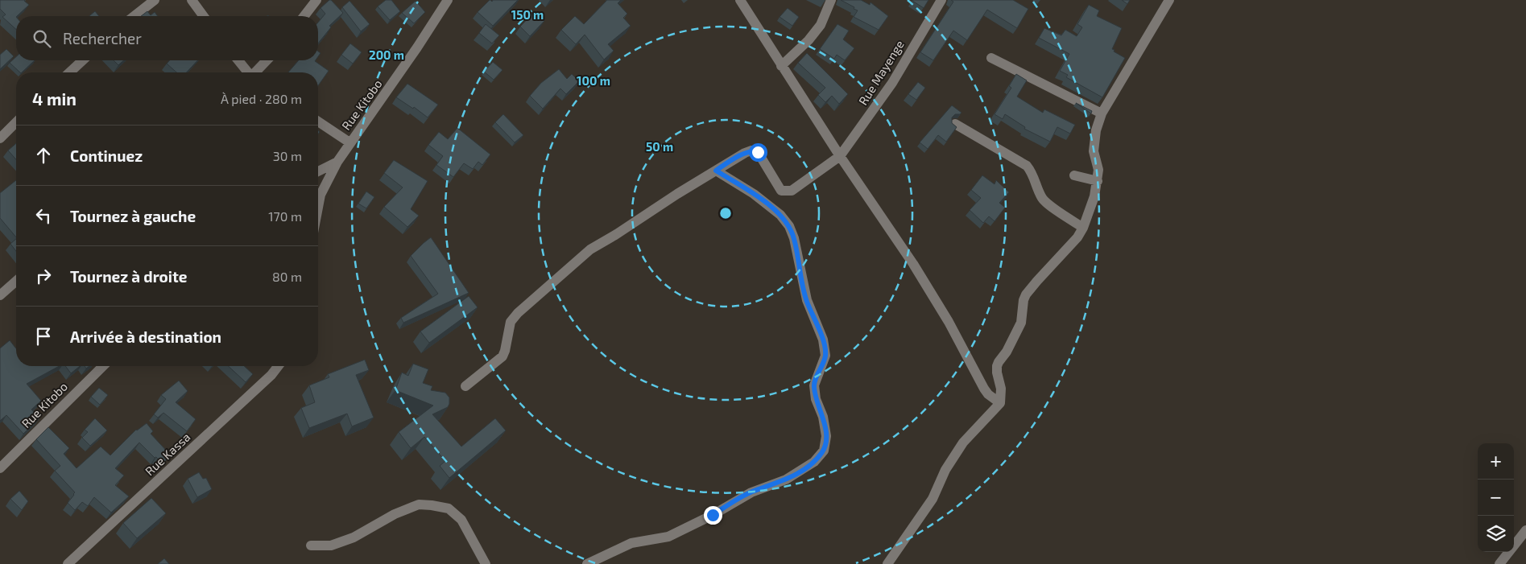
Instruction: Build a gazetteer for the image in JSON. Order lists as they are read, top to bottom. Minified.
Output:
{"streets":{"street":["Rue Mayenge","Rue Kitobo","Rue Kassa"]},"page":{"search":"Rechercher","heading":["4 min","À pied · 280 m"],"list":[["Continuez","30 m"],["Tournez à gauche","170 m"],["Tournez à droite","80 m"],"Arrivée à destination"],"map_buttons":["+","−"]},"rings":["150 m","200 m","100 m","50 m"]}
